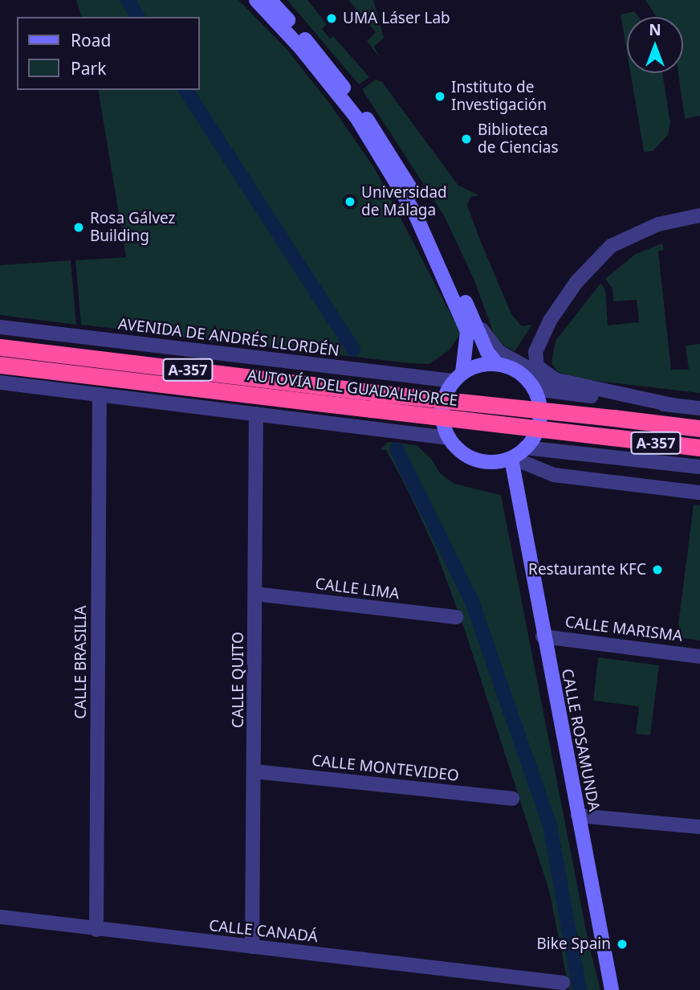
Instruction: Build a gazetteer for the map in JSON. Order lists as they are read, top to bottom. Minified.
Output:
{"streets":{"highway":["A-357","AUTOVÍA DEL GUADALHORCE"],"main road":["CALLE ROSAMUNDA"],"street":["AVENIDA DE ANDRÉS LLORDÉN","CALLE LIMA","CALLE MARISMA","CALLE BRASILIA","CALLE QUITO","CALLE MONTEVIDEO","CALLE CANADÁ"]},"crossings":[["AVENIDA DE ANDRÉS LLORDÉN","CALLE ROSAMUNDA"],["CALLE LIMA","CALLE QUITO"],["CALLE MARISMA","CALLE ROSAMUNDA"],["CALLE BRASILIA","CALLE CANADÁ"],["CALLE QUITO","CALLE MONTEVIDEO"],["CALLE QUITO","CALLE CANADÁ"]],"places":["UMA Láser Lab","Instituto de Investigación","Biblioteca de Ciencias","Universidad de Málaga","Rosa Gálvez Building","Restaurante KFC","Bike Spain"],"legend":["Road","Park"],"north":"top"}
